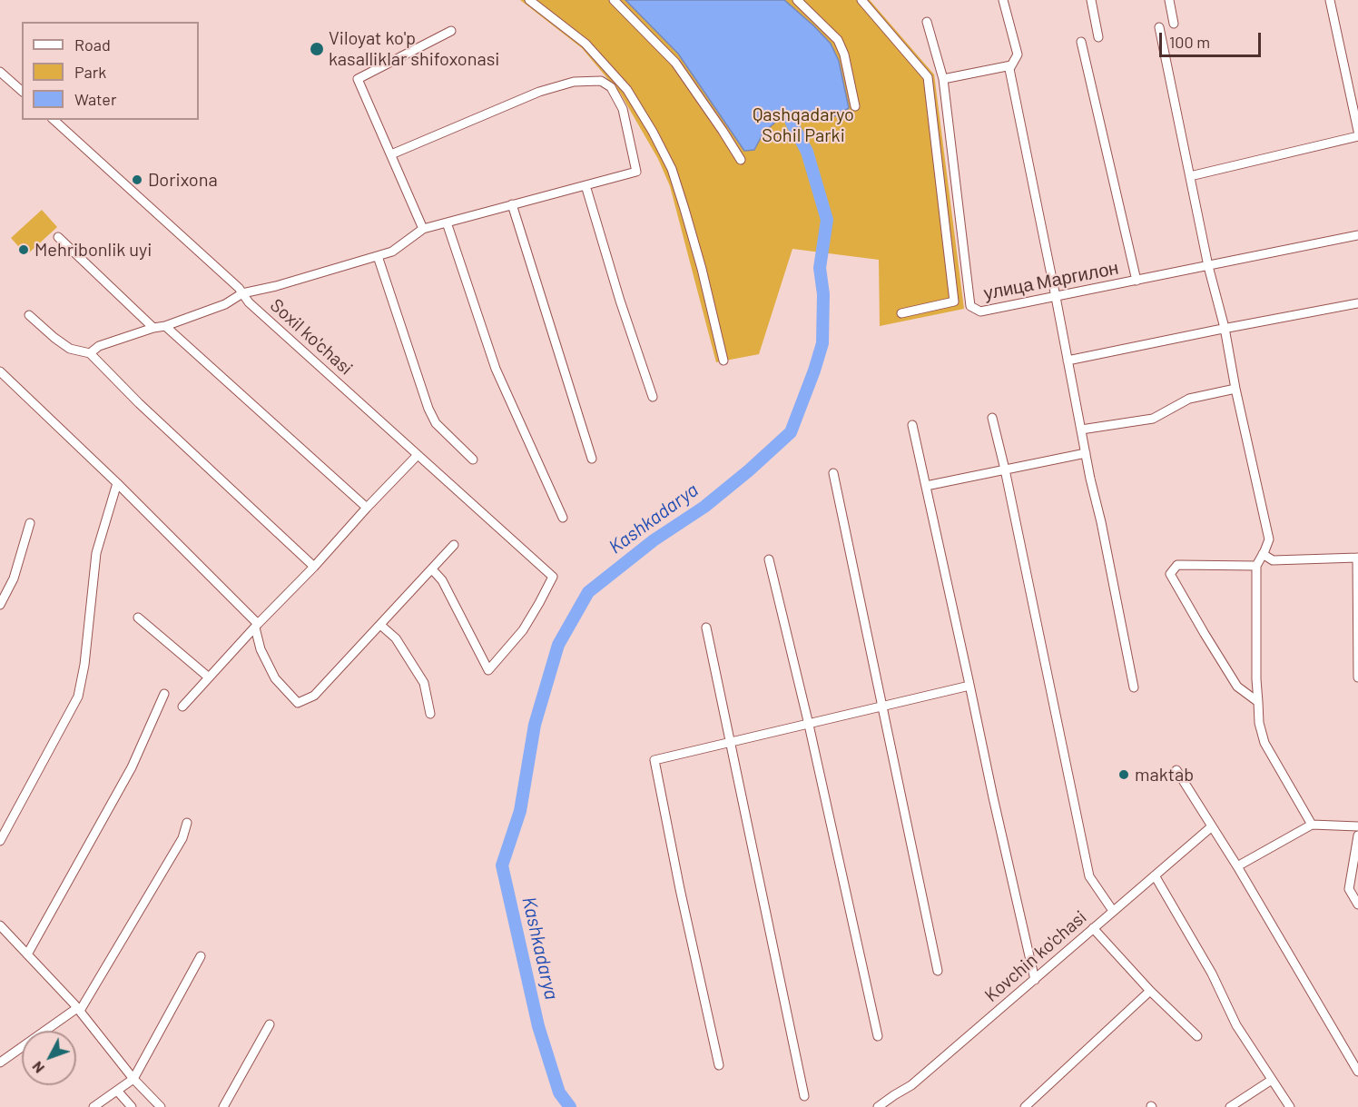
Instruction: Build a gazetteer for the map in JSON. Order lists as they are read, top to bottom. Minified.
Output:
{"streets":{"street":["улица Маргилон","Soxil ko'chasi","Kovchin ko'chasi"]},"water":["Kashkadarya"],"parks":["Qashqadaryo Sohil Parki"],"places":["Viloyat ko'p kasalliklar shifoxonasi","Dorixona","Mehribonlik uyi","maktab"],"legend":["Road","Park","Water"],"scale_bar":"100 m","north":"bottom left"}
